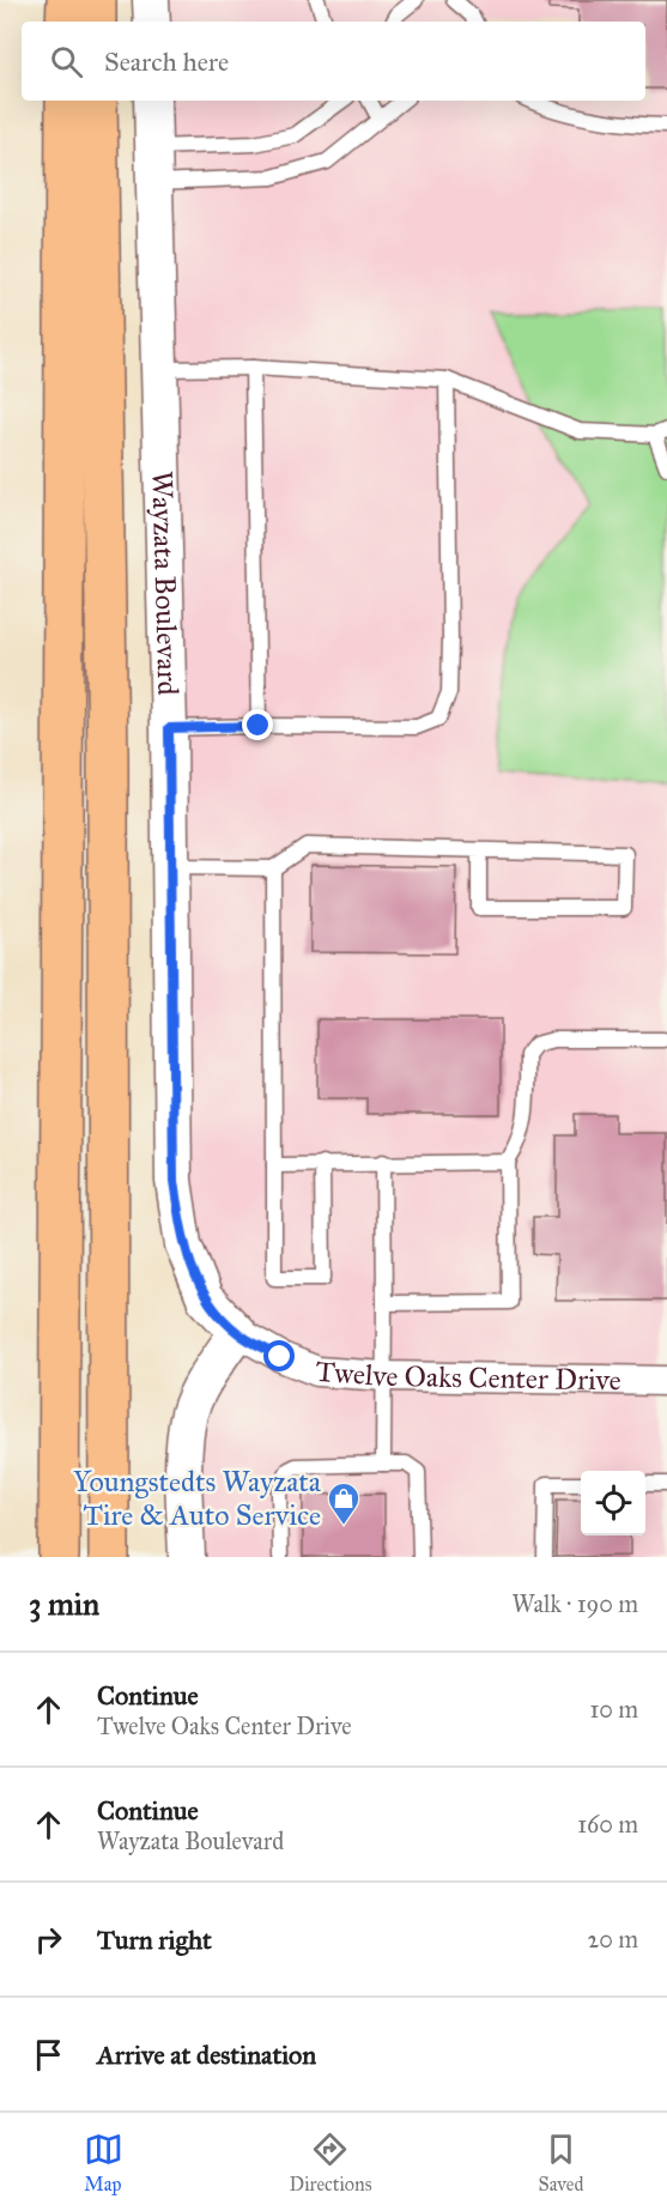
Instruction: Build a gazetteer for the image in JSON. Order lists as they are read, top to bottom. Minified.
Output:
{"streets":{"street":["Wayzata Boulevard","Twelve Oaks Center Drive"]},"crossings":[["Wayzata Boulevard","Twelve Oaks Center Drive"]],"places":{"shop":["Youngstedts Wayzata Tire & Auto Service"]},"page":{"search":"Search here","heading":["3 min","Walk · 190 m"],"list":[["Continue","Twelve Oaks Center Drive","10 m"],["Continue","Wayzata Boulevard","160 m"],["Turn right","20 m"],"Arrive at destination"],"nav":["Map","Directions","Saved"]}}
